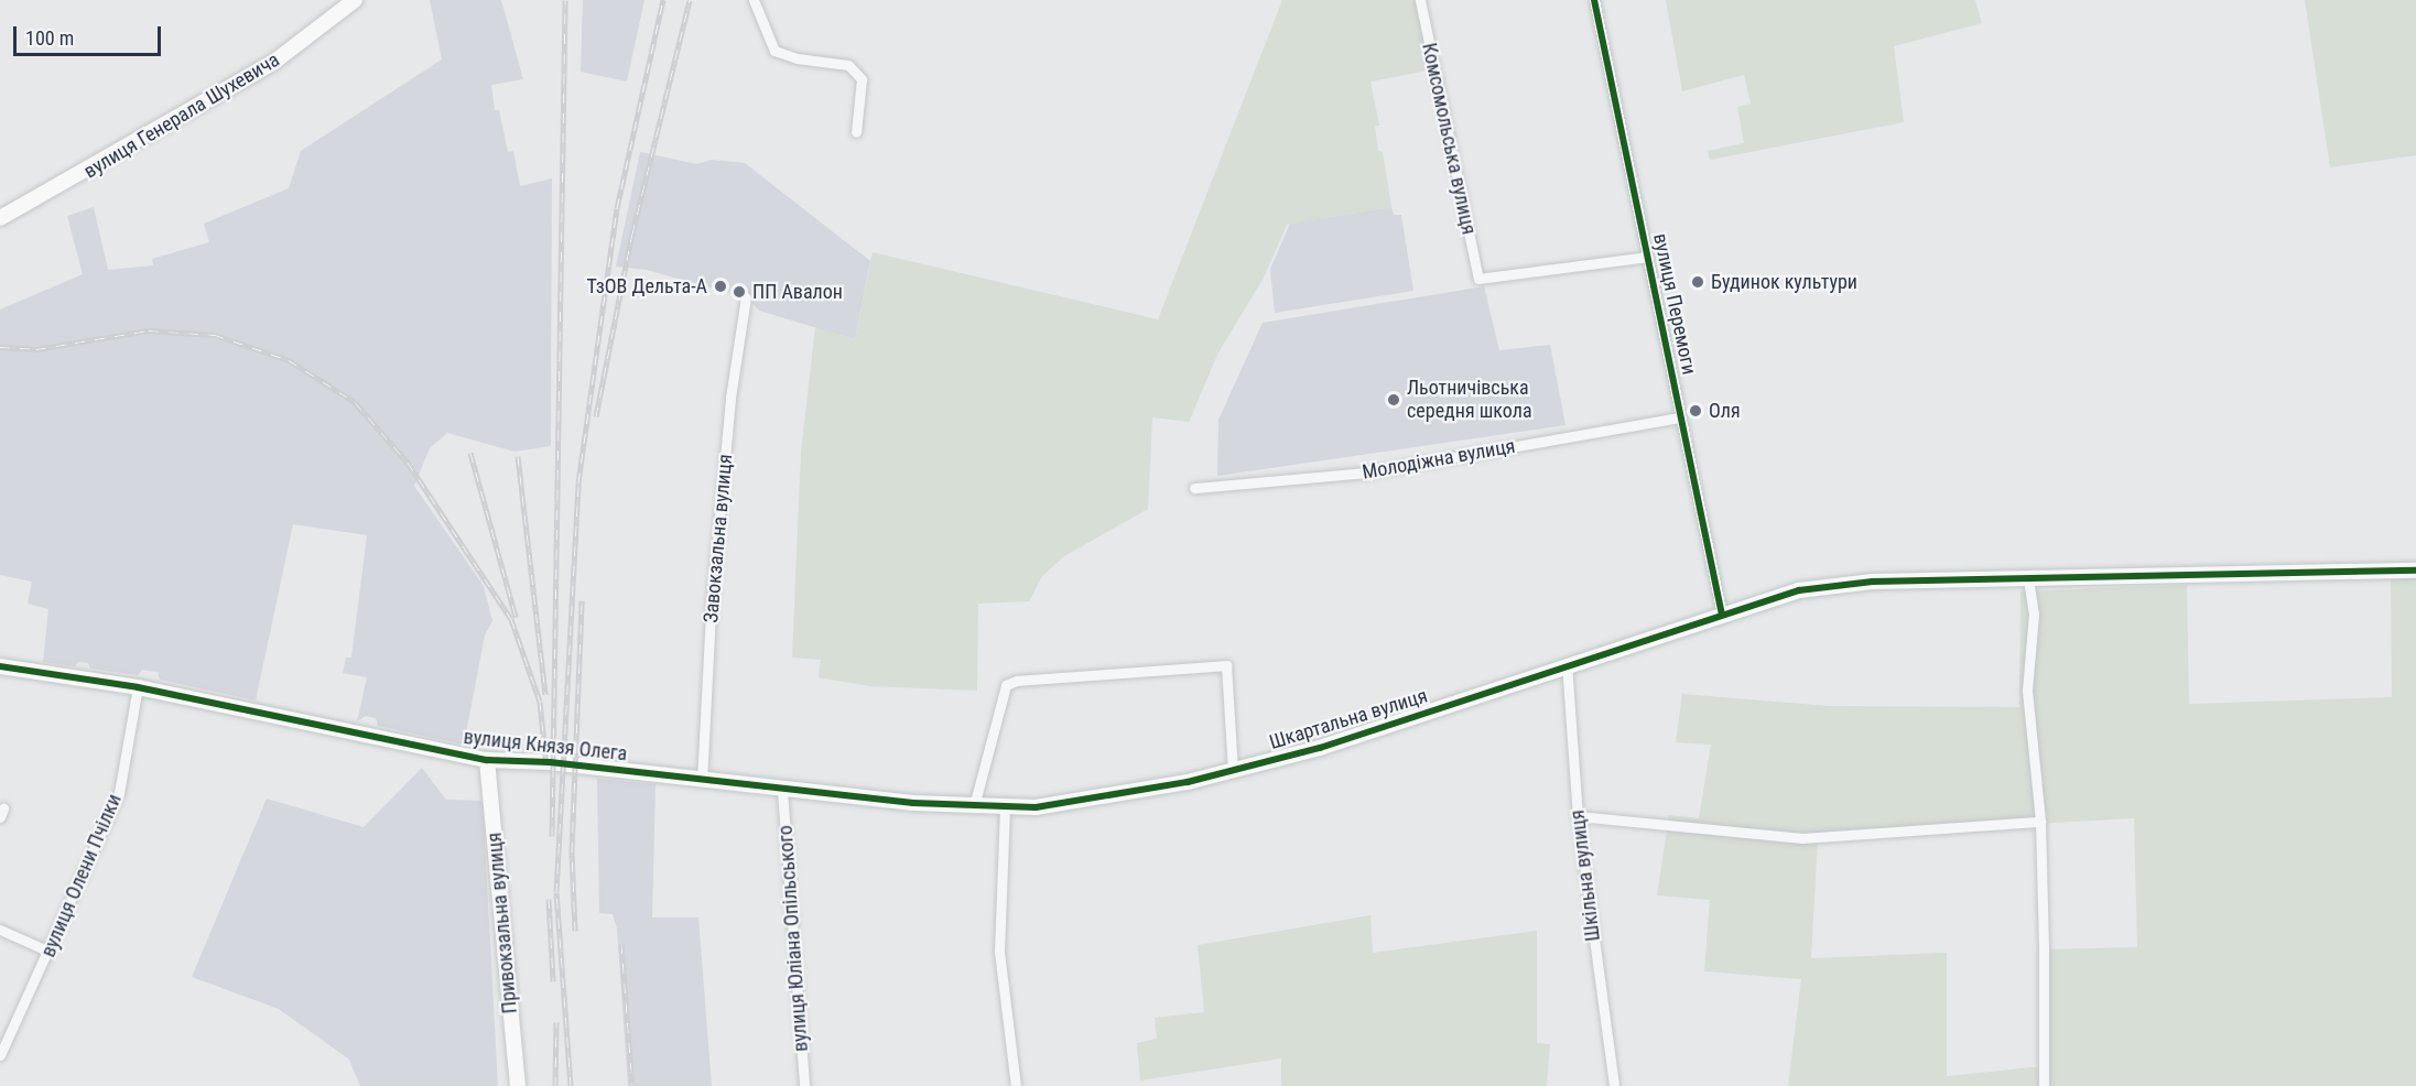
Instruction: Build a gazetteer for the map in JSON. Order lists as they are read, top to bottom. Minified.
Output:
{"streets":{"street":["вулиця Генерала Шухевича","Комсомольська вулиця","вулиця Перемоги","Молодіжна вулиця","Завокзальна вулиця","Шкартальна вулиця","вулиця Князя Олега","вулиця Олени Пчілки","Шкільна вулиця","Привокзальна вулиця","вулиця Юліана Опільського"]},"crossings":[["Комсомольська вулиця","вулиця Перемоги"],["вулиця Перемоги","Молодіжна вулиця"],["вулиця Перемоги","Шкартальна вулиця"],["Завокзальна вулиця","вулиця Князя Олега"],["Шкартальна вулиця","вулиця Князя Олега"],["Шкартальна вулиця","Шкільна вулиця"],["вулиця Князя Олега","вулиця Олени Пчілки"],["вулиця Князя Олега","Привокзальна вулиця"],["вулиця Князя Олега","вулиця Юліана Опільського"]],"places":["Будинок культури","ТзОВ Дельта-А","ПП Авалон","Льотничівська середня школа","Оля"],"scale_bar":"100 m"}
